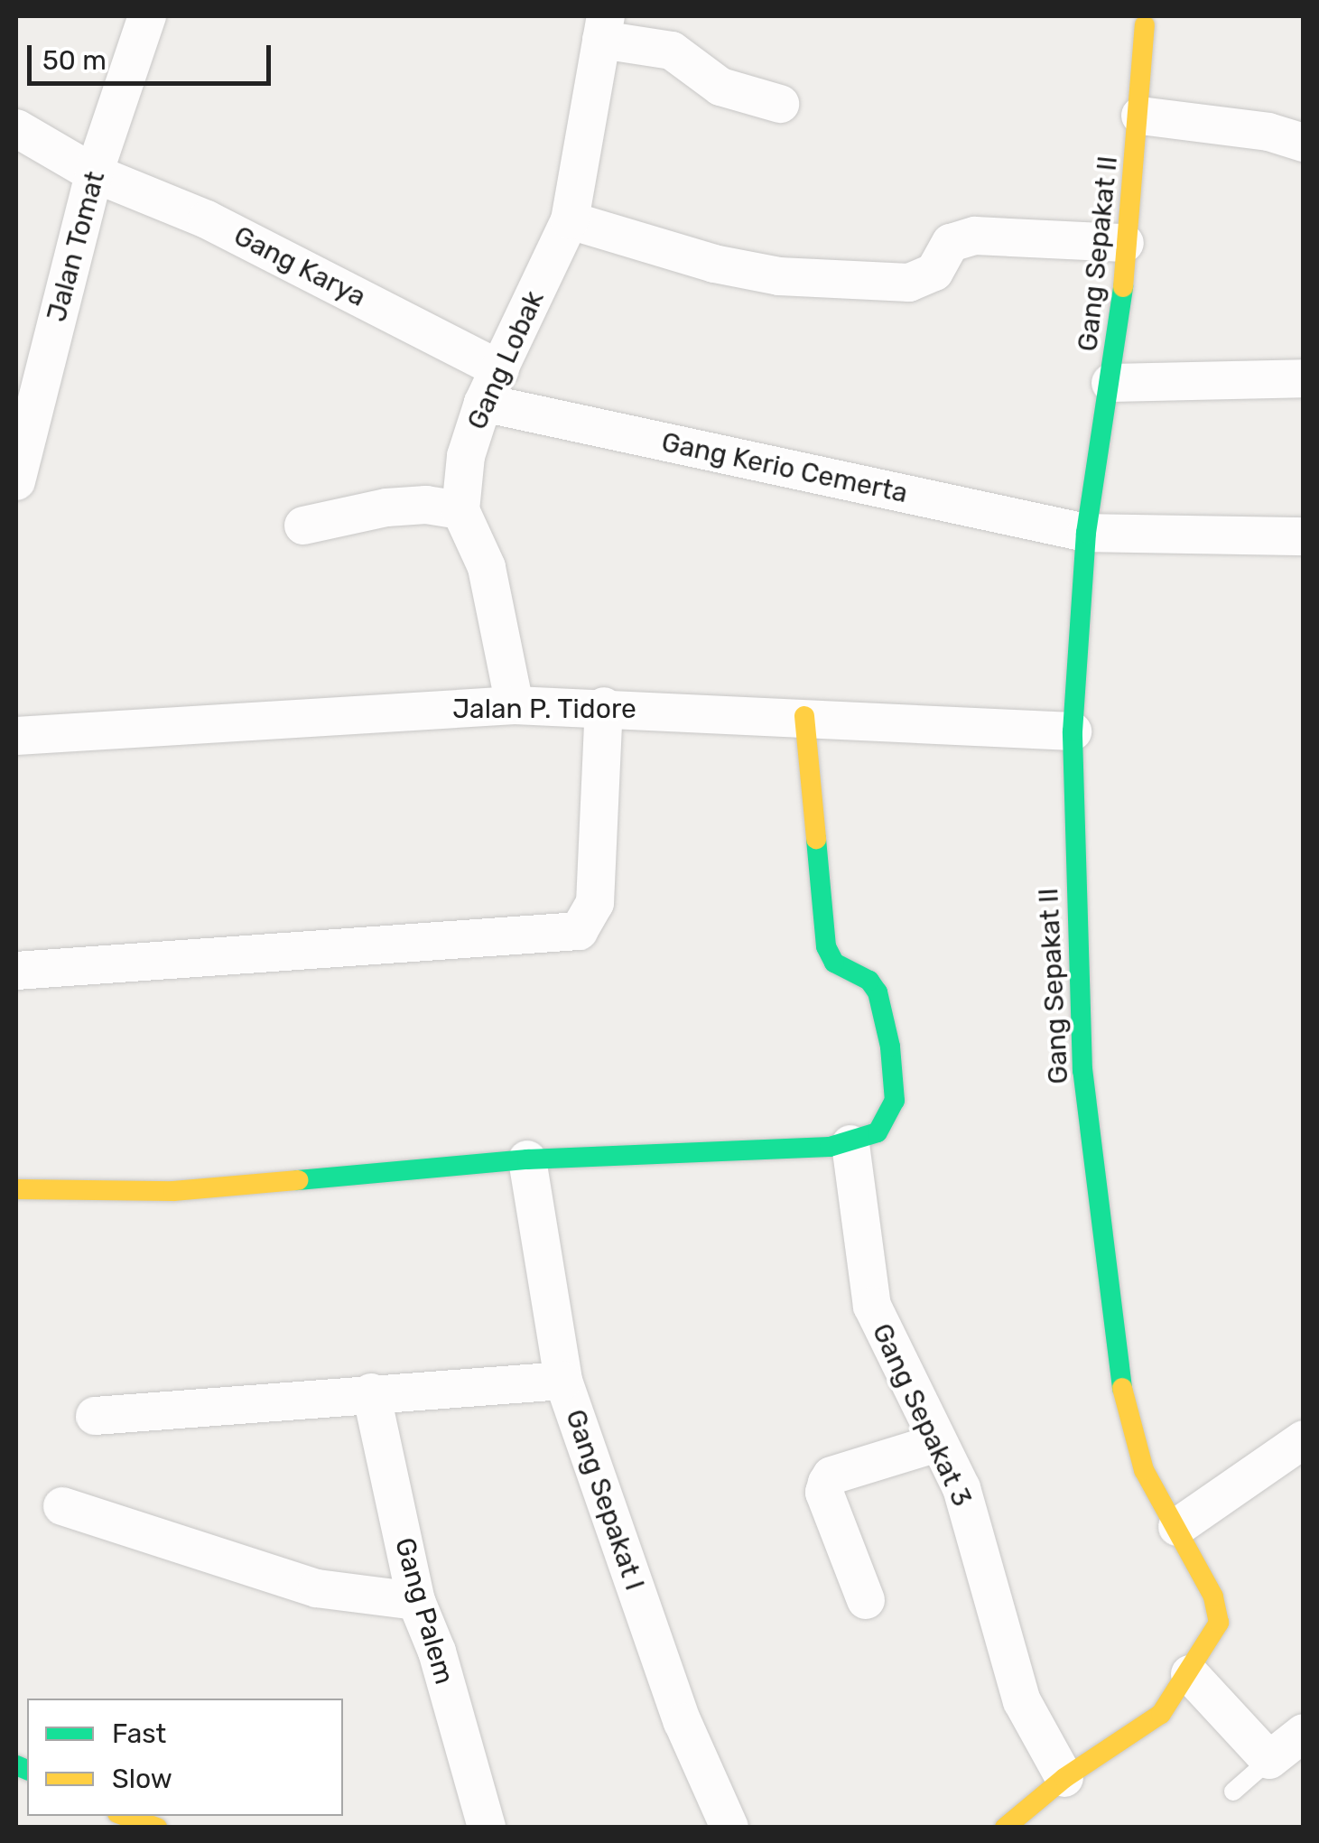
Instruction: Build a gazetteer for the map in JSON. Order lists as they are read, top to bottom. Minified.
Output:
{"streets":{"street":["Jalan Tomat","Gang Sepakat II","Gang Karya","Gang Lobak","Gang Kerio Cemerta","Jalan P. Tidore","Gang Sepakat 3","Gang Sepakat I","Gang Palem"]},"crossings":[["Jalan Tomat","Gang Karya"],["Gang Sepakat II","Gang Kerio Cemerta"],["Gang Sepakat II","Jalan P. Tidore"],["Gang Sepakat II","Gang Sepakat 3"],["Gang Karya","Gang Lobak"],["Gang Karya","Gang Kerio Cemerta"],["Gang Lobak","Gang Kerio Cemerta"],["Gang Lobak","Jalan P. Tidore"]],"legend":["Fast","Slow"],"scale_bar":"50 m"}
